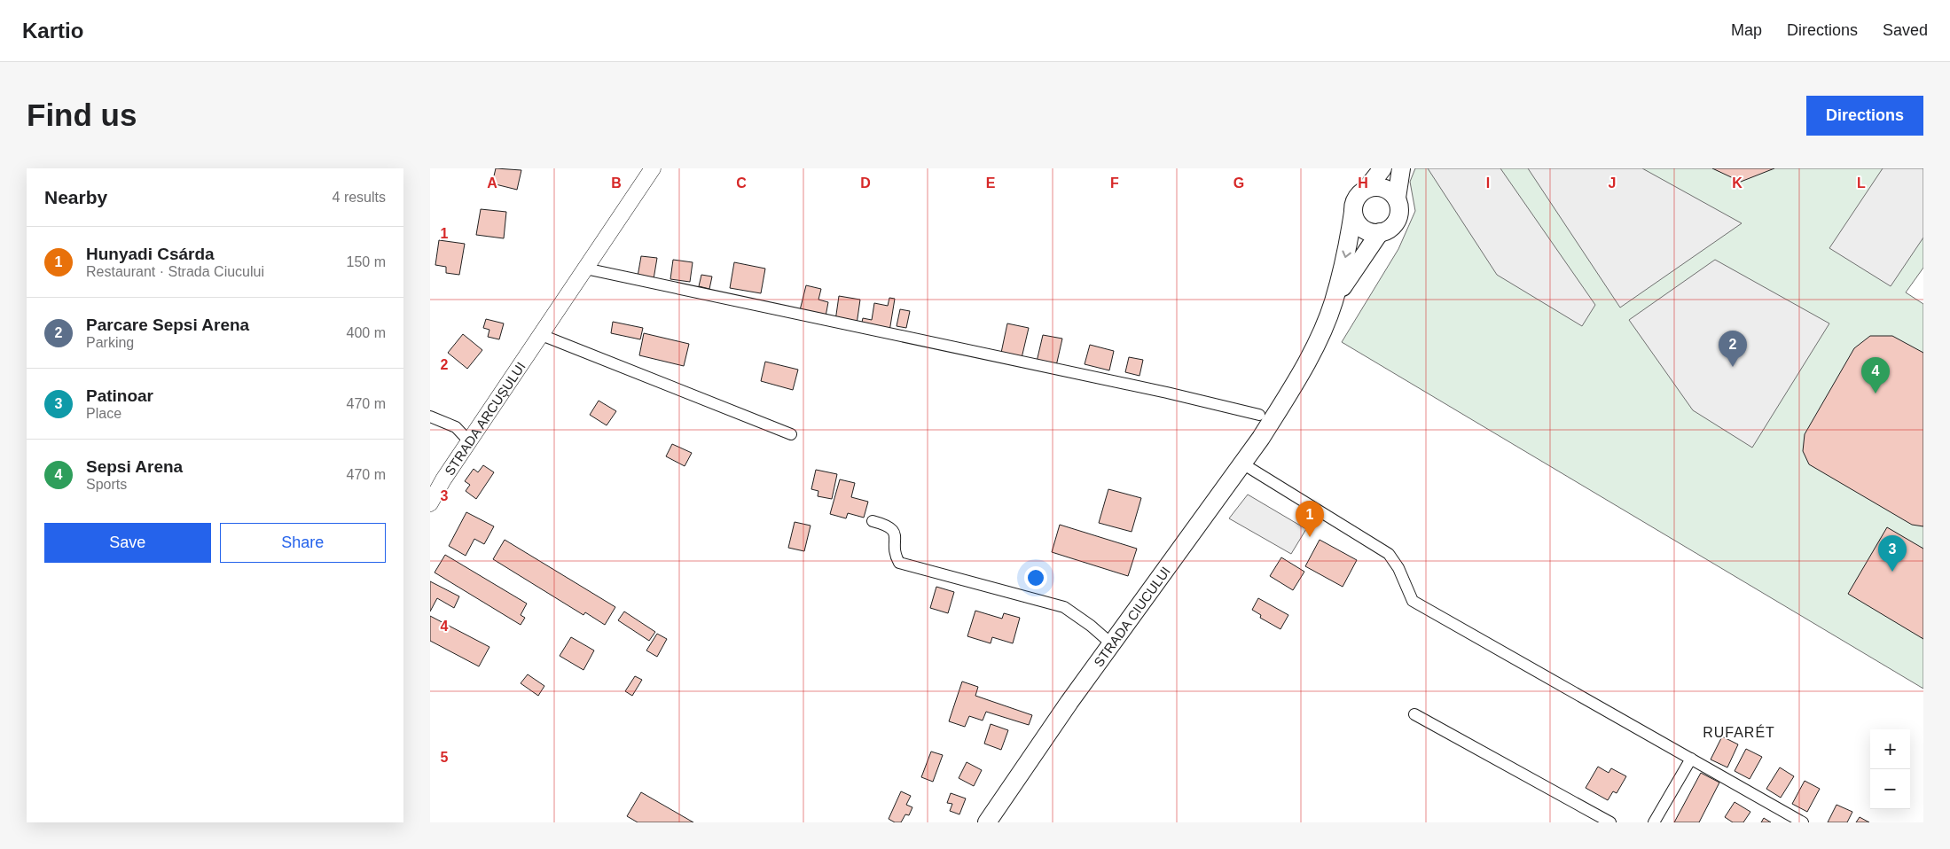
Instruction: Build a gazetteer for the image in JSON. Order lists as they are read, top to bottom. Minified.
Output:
{"streets":{"main road":["STRADA ARCUȘULUI","STRADA CIUCULUI"]},"districts":["RUFARÉT"],"page":{"header":"Kartio","nav":["Map","Directions","Saved"],"buttons":["Directions",["Save","Share"]],"title":"Find us","heading":["Nearby","4 results"],"list":[{"mark":"1","name":"Hunyadi Csárda","note":"Restaurant · Strada Ciucului","value":"150 m"},{"mark":"2","name":"Parcare Sepsi Arena","note":"Parking","value":"400 m"},{"mark":"3","name":"Patinoar","note":"Place","value":"470 m"},{"mark":"4","name":"Sepsi Arena","note":"Sports","value":"470 m"}],"pins":["2","4","1","3"],"map_buttons":["+","−"]},"grid":{"columns":["A","B","C","D","E","F","G","H","I","J","K","L"],"rows":["1","2","3","4","5"]}}
